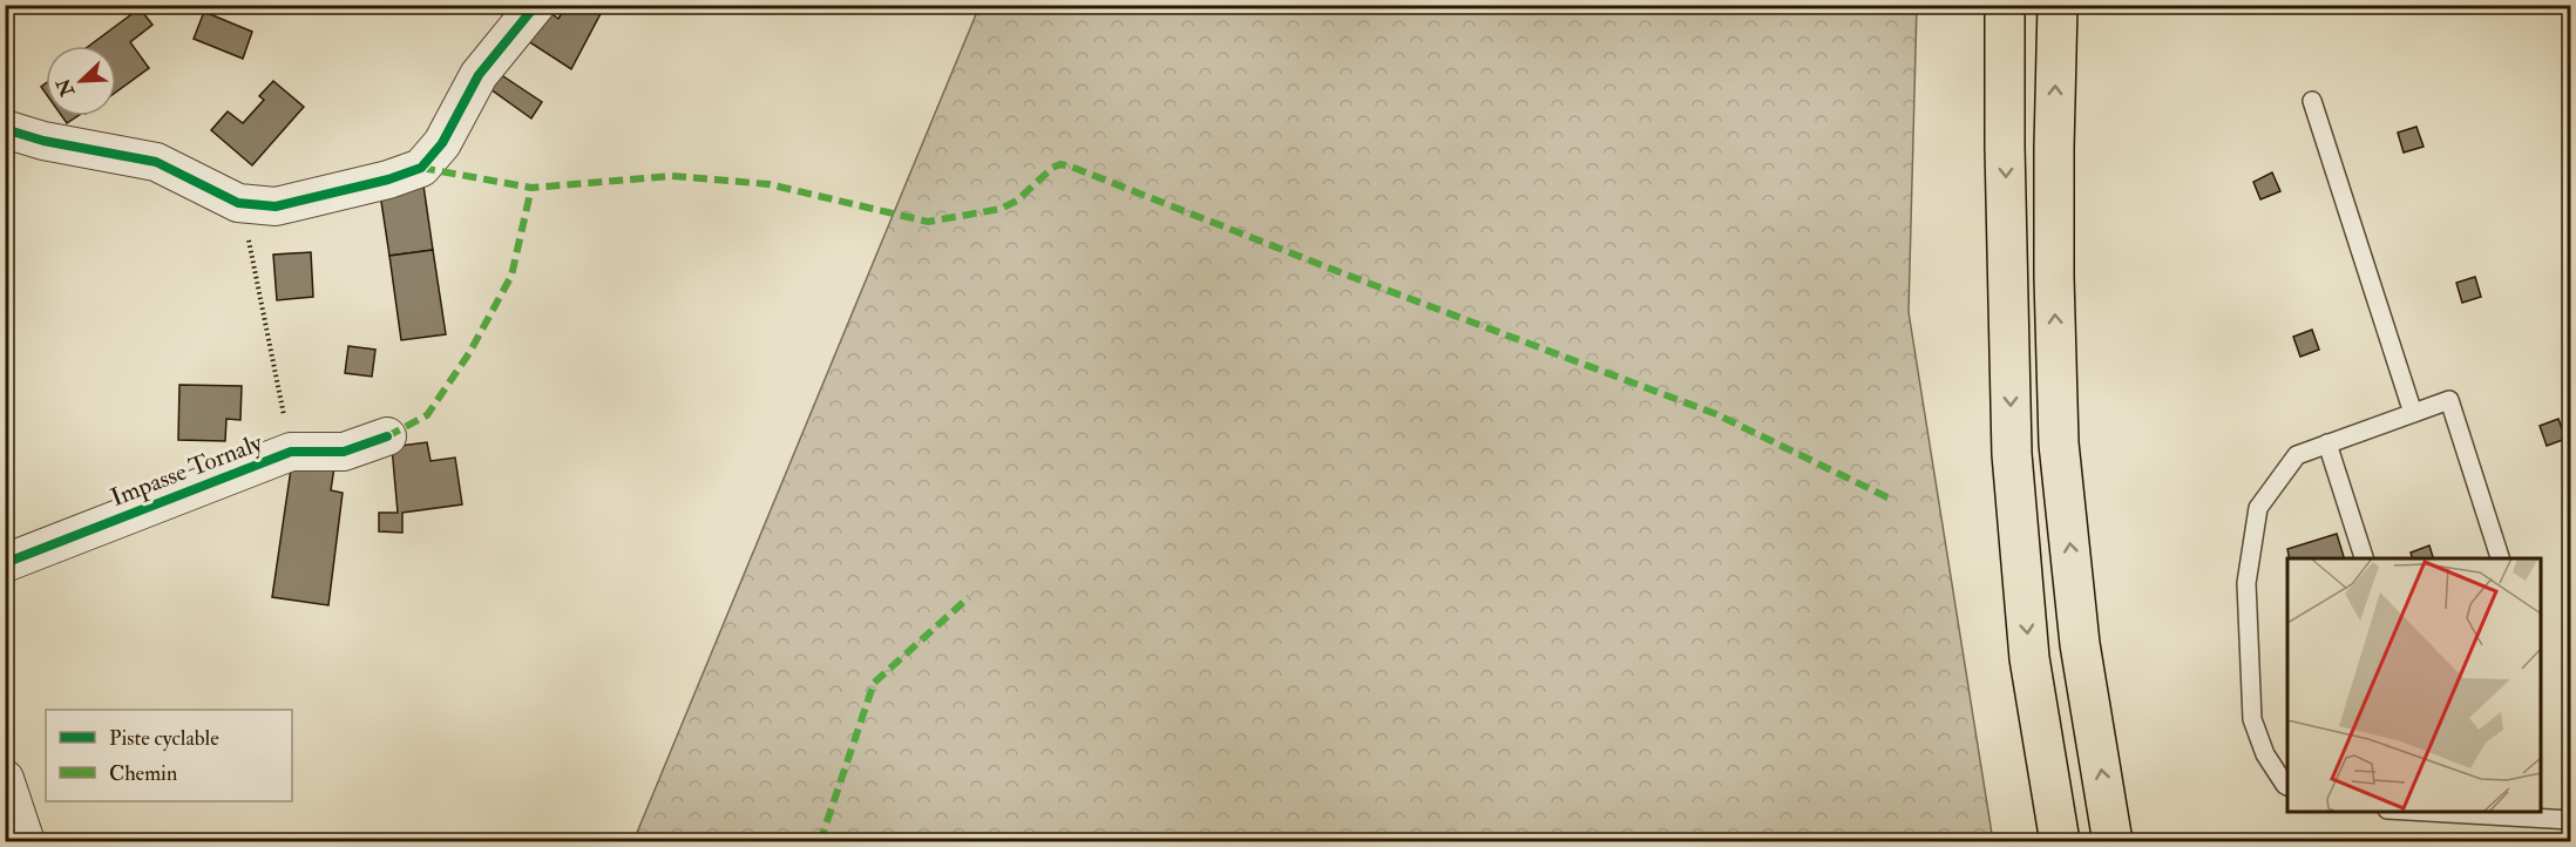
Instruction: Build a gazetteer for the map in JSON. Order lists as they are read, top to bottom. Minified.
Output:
{"streets":{"street":["Impasse Tornaly"]},"legend":["Piste cyclable","Chemin"],"north":"bottom left"}
